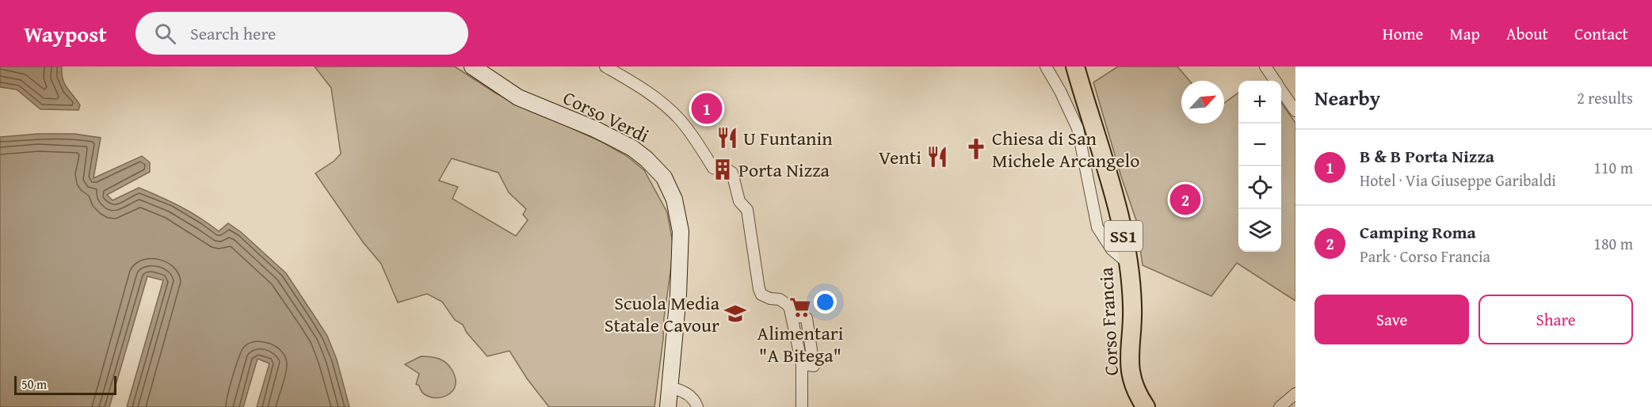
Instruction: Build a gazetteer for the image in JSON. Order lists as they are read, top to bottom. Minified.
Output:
{"streets":{"main road":["Corso Verdi","SS1","Corso Francia"]},"places":{"restaurant":["U Funtanin","Venti"],"church":["Chiesa di San Michele Arcangelo"],"building":["Porta Nizza"],"supermarket":["Alimentari \"A Bitega\""],"school or university":["Scuola Media Statale Cavour"]},"scale_bar":"50 m","north":"top right","page":{"header":"Waypost","search":"Search here","nav":["Home","Map","About","Contact"],"heading":["Nearby","2 results"],"map_buttons":["+","−"],"pins":["1","2"],"list":[{"mark":"1","name":"B & B Porta Nizza","note":"Hotel · Via Giuseppe Garibaldi","value":"110 m"},{"mark":"2","name":"Camping Roma","note":"Park · Corso Francia","value":"180 m"}],"buttons":["Save","Share"],"scale":"50 m"}}
